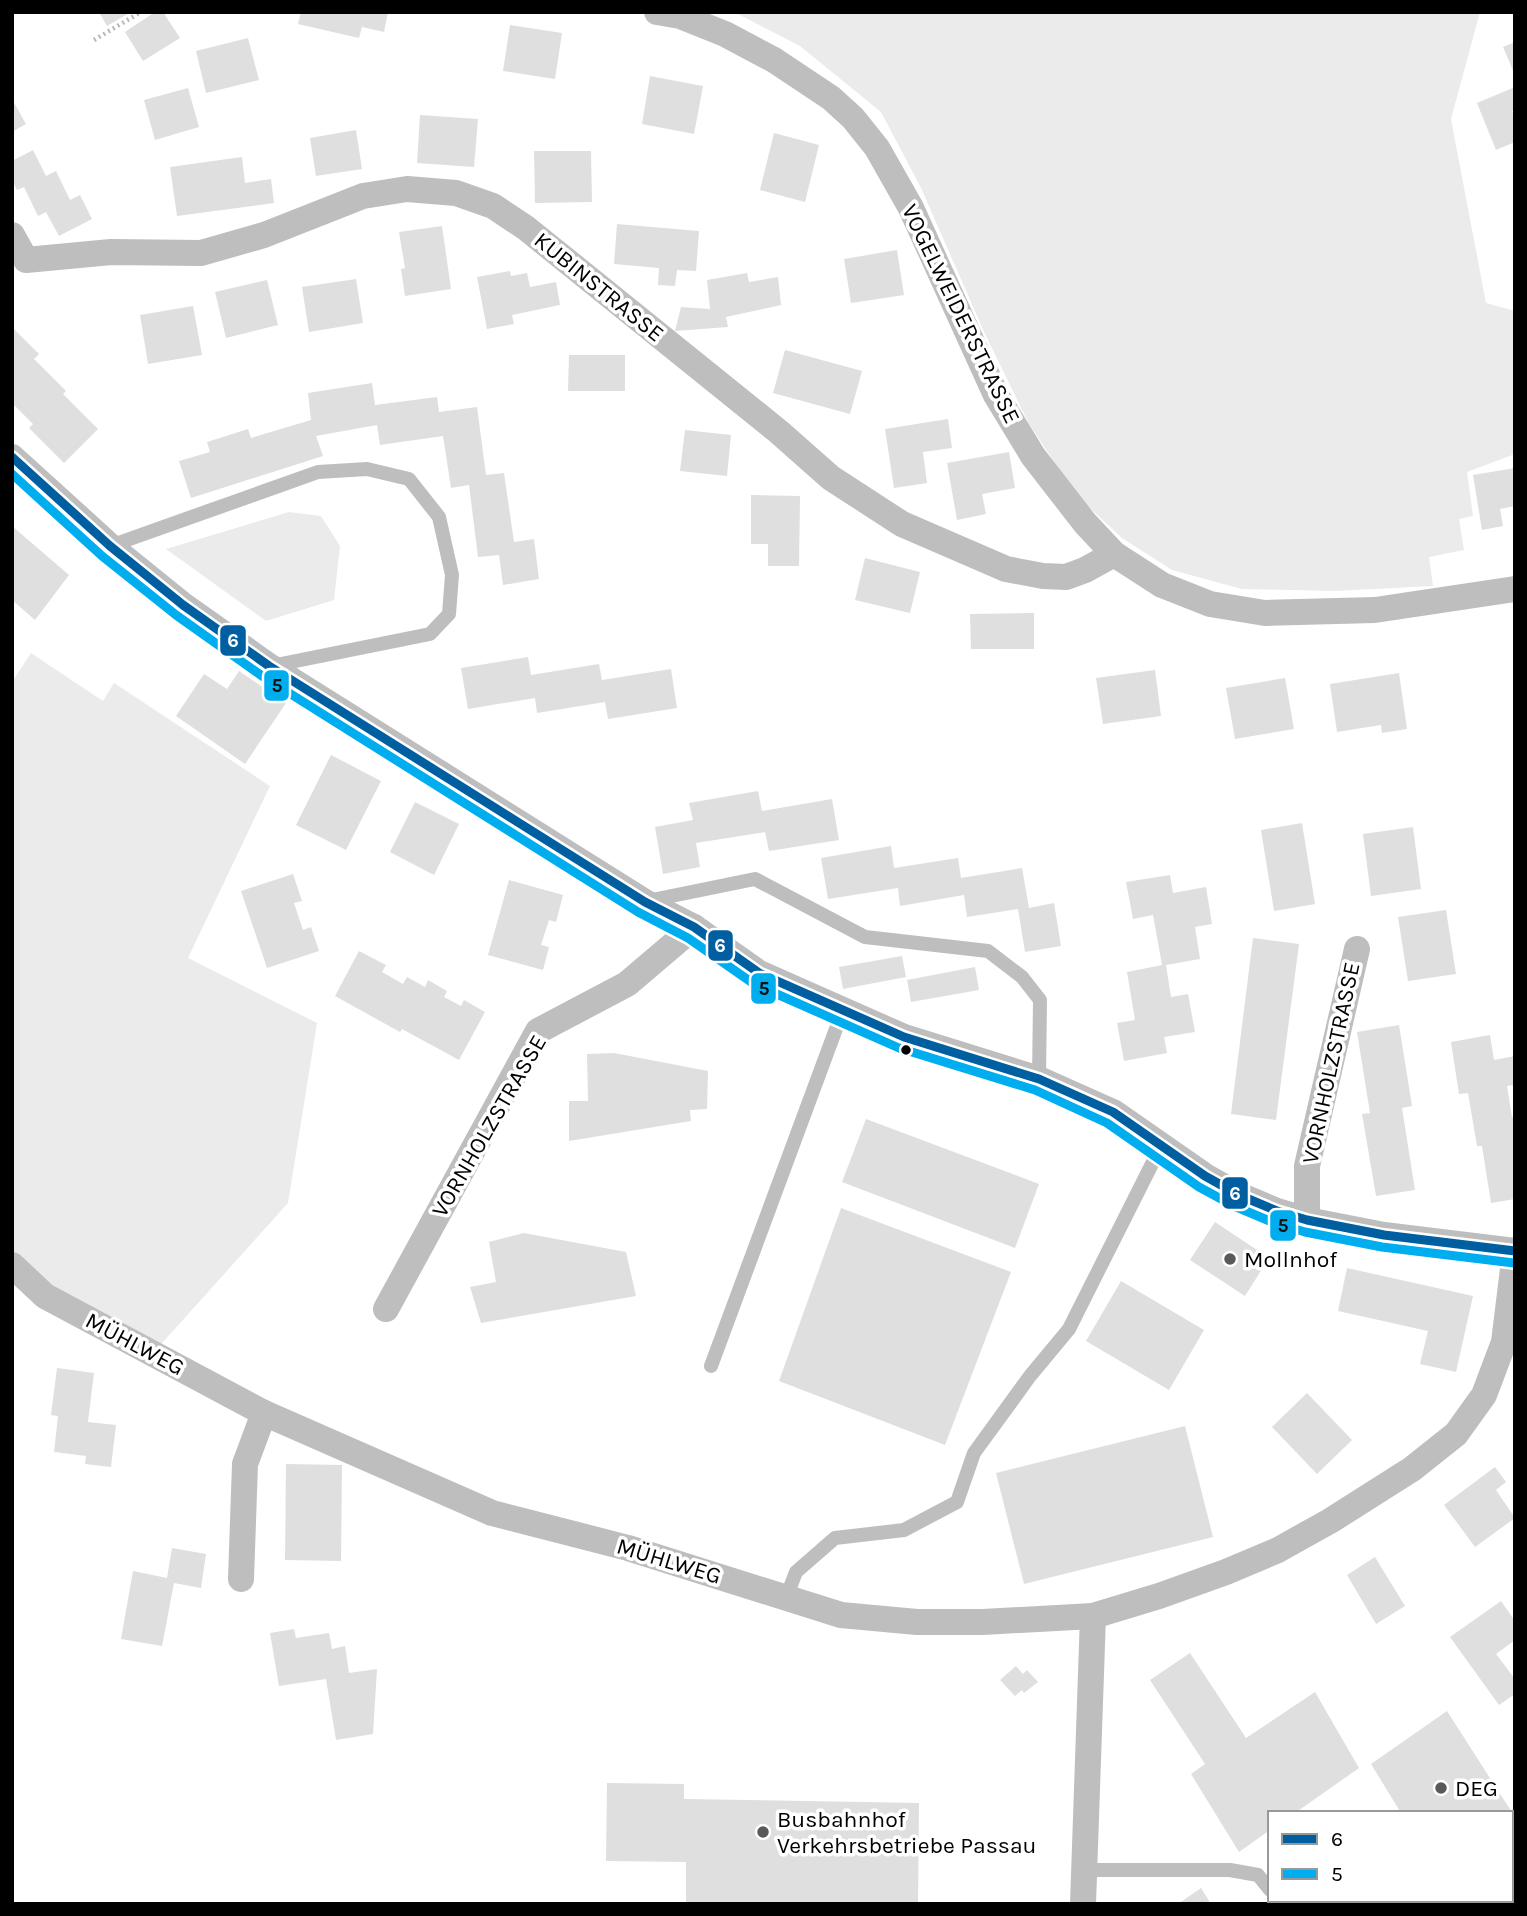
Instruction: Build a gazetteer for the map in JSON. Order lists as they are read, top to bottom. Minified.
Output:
{"streets":{"street":["KUBINSTRASSE","VOGELWEIDERSTRASSE","VORNHOLZSTRASSE","MÜHLWEG"]},"crossings":[["KUBINSTRASSE","VOGELWEIDERSTRASSE"]],"places":["Mollnhof","DEG","Busbahnhof Verkehrsbetriebe Passau"],"lines":["transit line 6","transit line 5"],"legend":["6","5"]}
